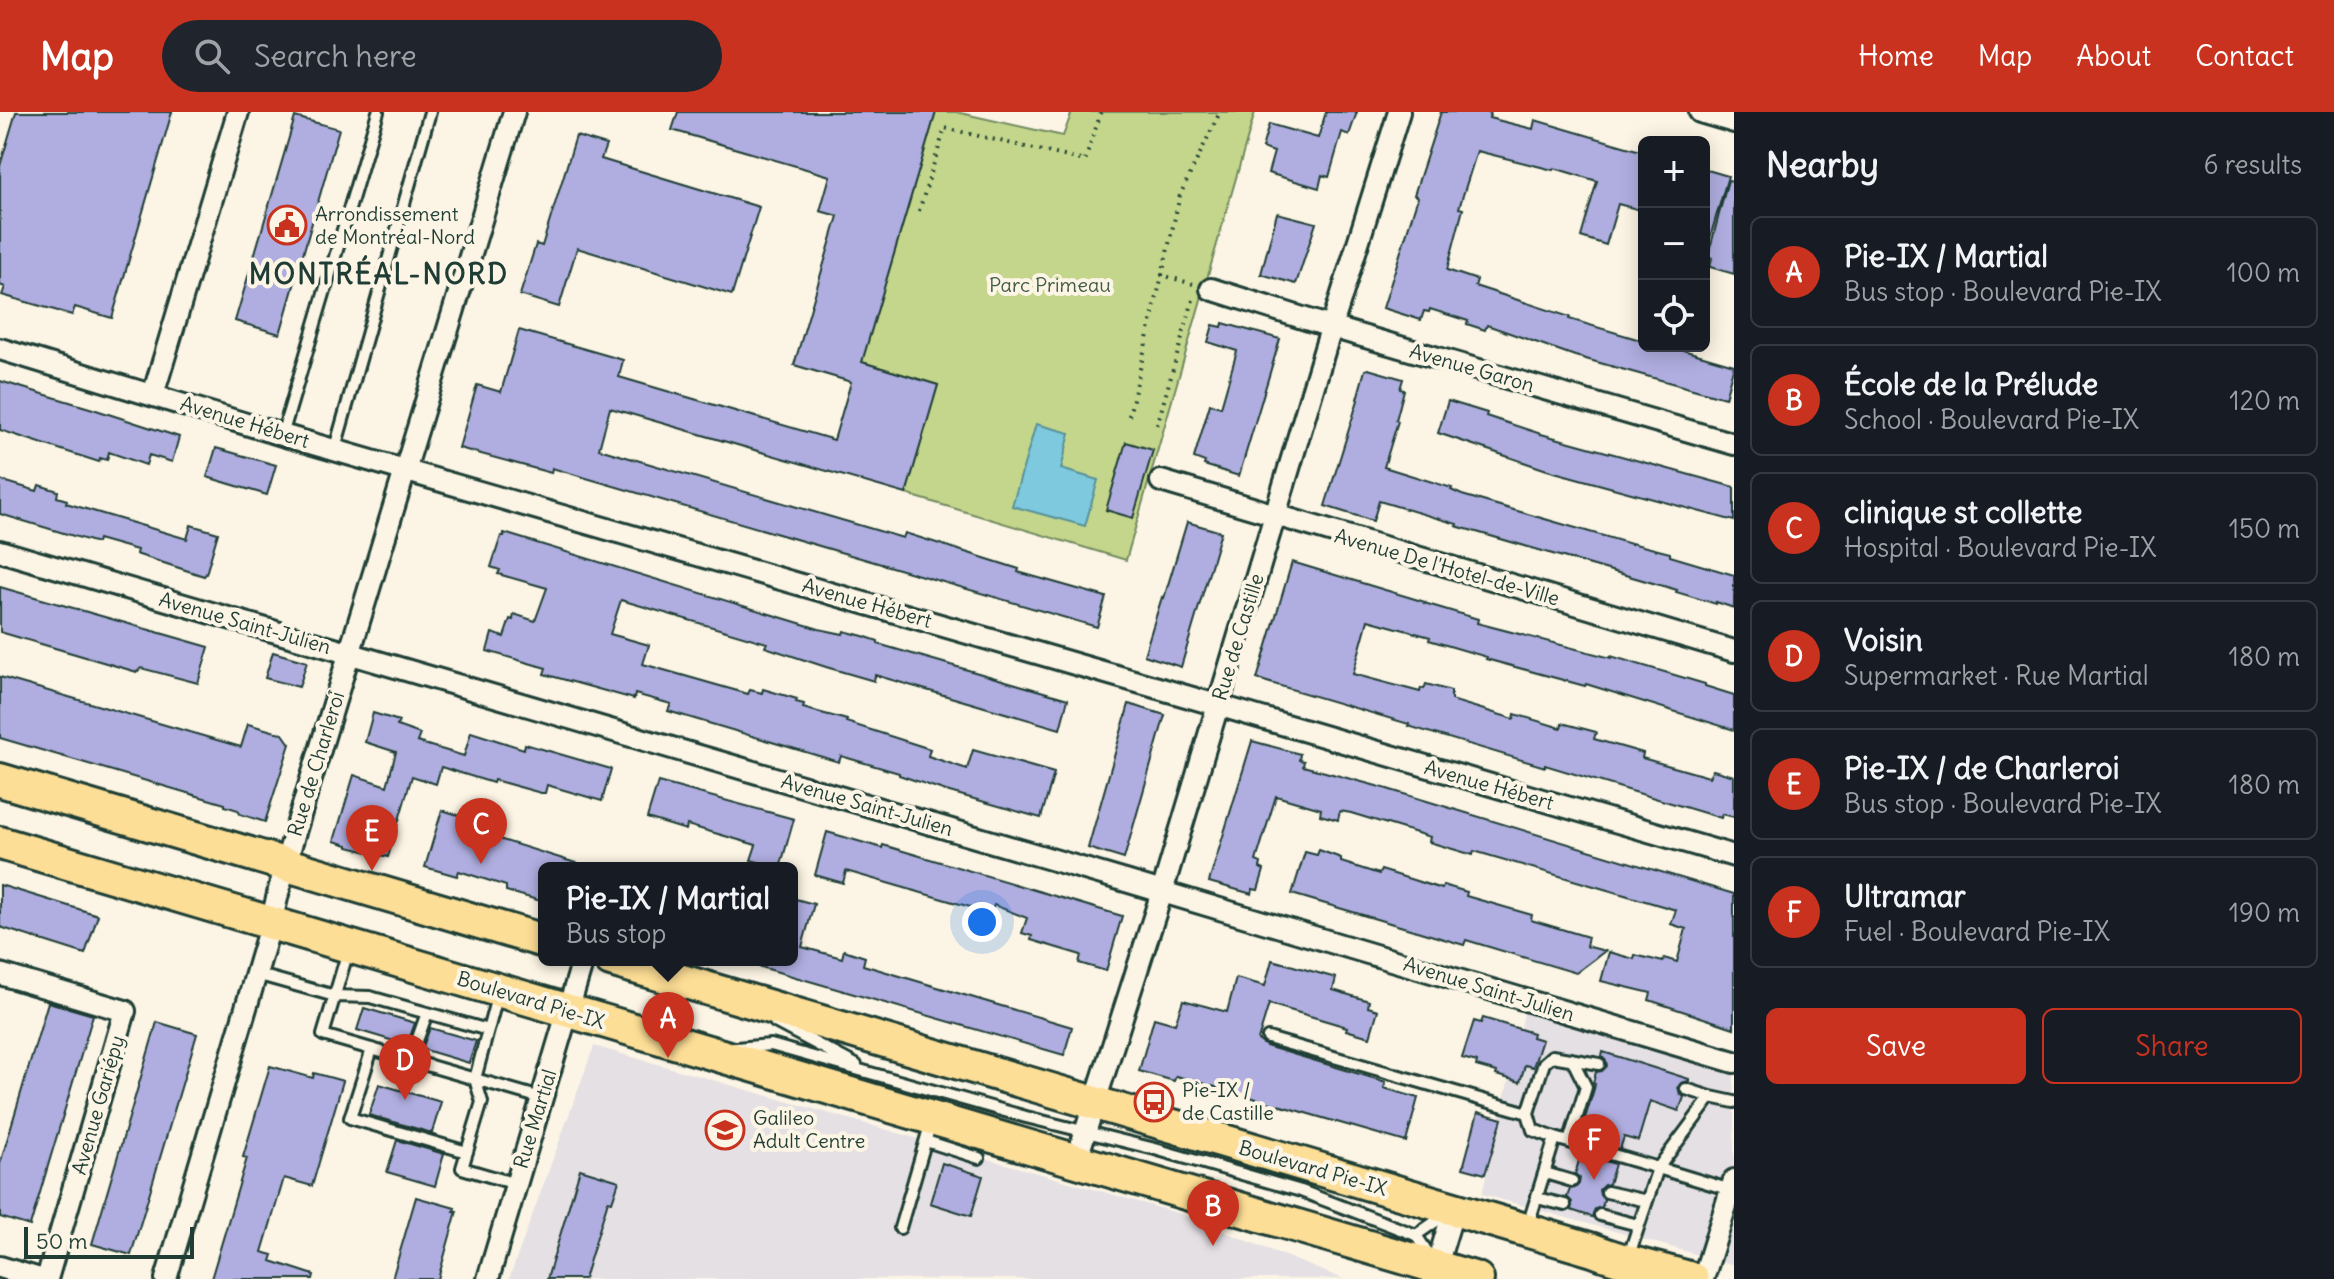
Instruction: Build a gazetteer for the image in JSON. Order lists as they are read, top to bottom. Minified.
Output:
{"streets":{"main road":["Boulevard Pie-IX"],"street":["Avenue Garon","Avenue Hébert","Avenue De l'Hotel-de-Ville","Avenue Saint-Julien","Rue de Castille","Rue de Charleroi","Avenue Gariépy","Rue Martial"]},"crossings":[["Avenue Garon","Rue de Castille"],["Avenue Hébert","Rue de Castille"],["Avenue Hébert","Rue de Charleroi"],["Avenue De l'Hotel-de-Ville","Rue de Castille"],["Avenue Saint-Julien","Rue de Castille"],["Avenue Saint-Julien","Rue de Charleroi"],["Rue de Castille","Boulevard Pie-IX"],["Rue de Charleroi","Boulevard Pie-IX"],["Boulevard Pie-IX","Rue Martial"]],"districts":["MONTRÉAL-NORD"],"parks":["Parc Primeau"],"places":{"public building":["Arrondissement de Montréal-Nord"],"bus stop":["Pie-IX / de Castille"],"school or university":["Galileo Adult Centre"]},"scale_bar":"50 m","page":{"header":"Map","search":"Search here","nav":["Home","Map","About","Contact"],"heading":["Nearby","6 results"],"map_buttons":["+","−"],"list":[{"mark":"A","name":"Pie-IX / Martial","note":"Bus stop · Boulevard Pie-IX","value":"100 m"},{"mark":"B","name":"École de la Prélude","note":"School · Boulevard Pie-IX","value":"120 m"},{"mark":"C","name":"clinique st collette","note":"Hospital · Boulevard Pie-IX","value":"150 m"},{"mark":"D","name":"Voisin","note":"Supermarket · Rue Martial","value":"180 m"},{"mark":"E","name":"Pie-IX / de Charleroi","note":"Bus stop · Boulevard Pie-IX","value":"180 m"},{"mark":"F","name":"Ultramar","note":"Fuel · Boulevard Pie-IX","value":"190 m"}],"pins":["C","E","A","D","F","B"],"popup":["Pie-IX / Martial","Bus stop"],"buttons":["Save","Share"],"scale":"50 m"}}
